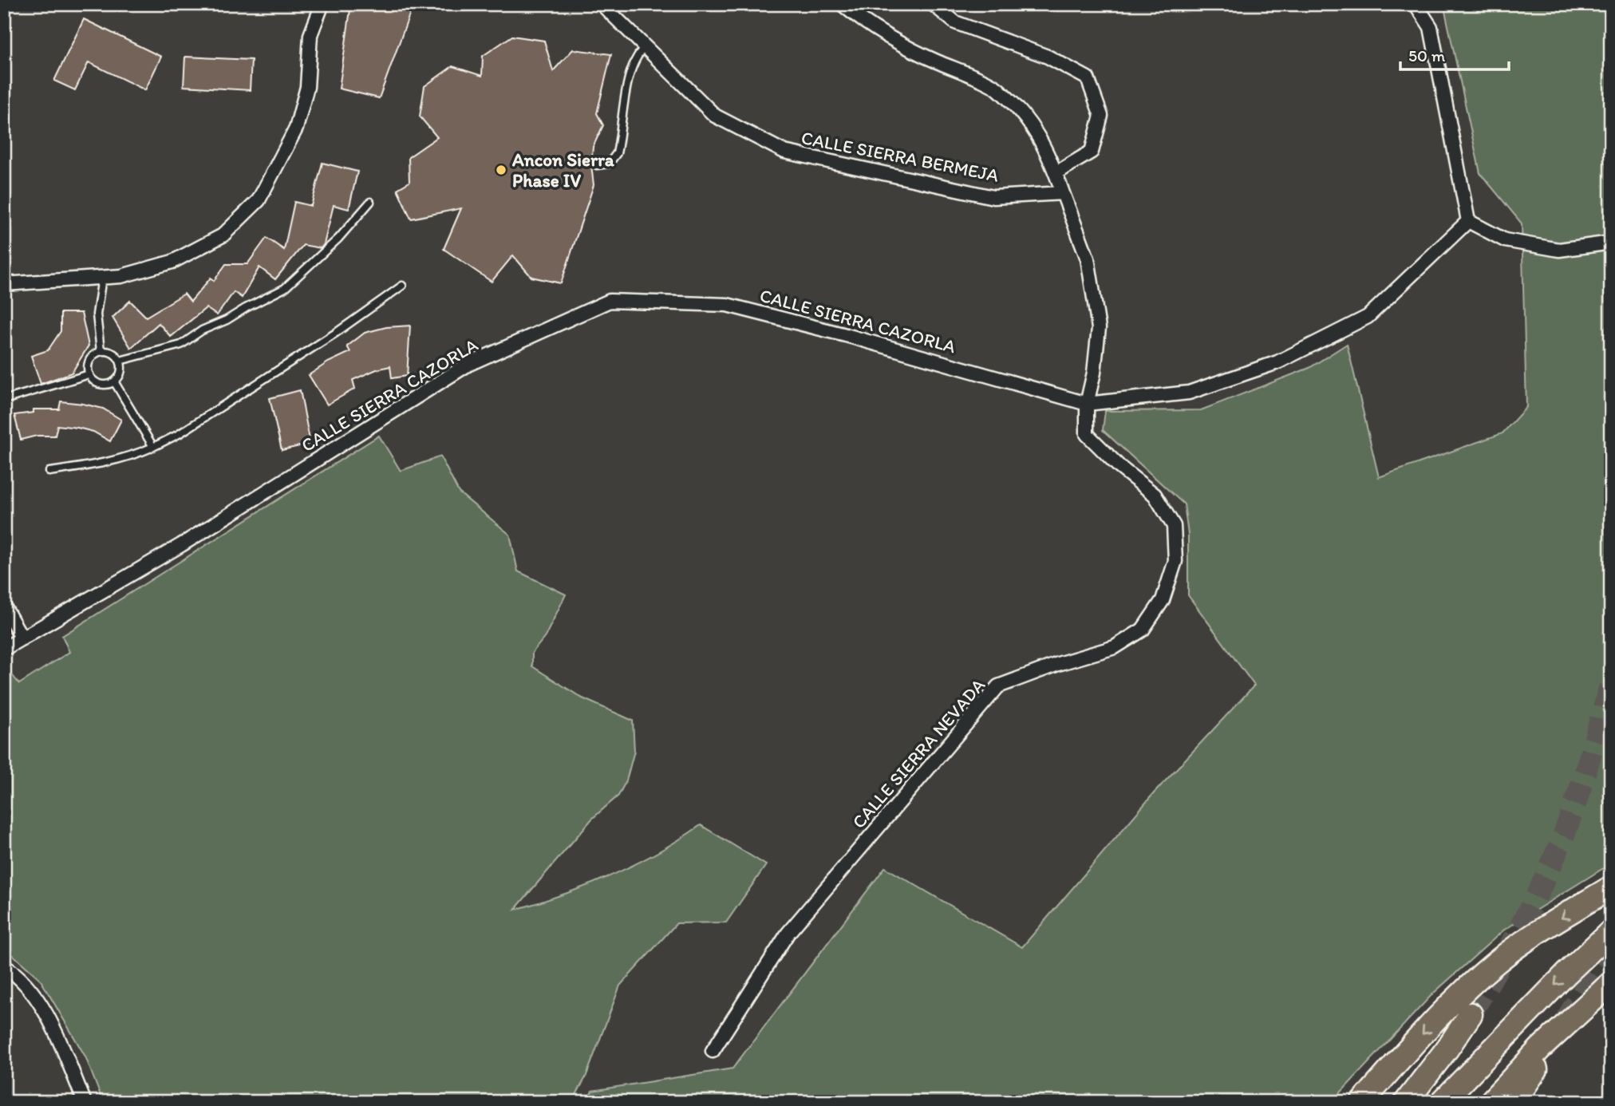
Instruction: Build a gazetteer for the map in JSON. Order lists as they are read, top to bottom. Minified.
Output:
{"streets":{"street":["CALLE SIERRA BERMEJA","CALLE SIERRA CAZORLA","CALLE SIERRA NEVADA"]},"crossings":[["CALLE SIERRA CAZORLA","CALLE SIERRA NEVADA"]],"places":["Ancon Sierra Phase IV"],"scale_bar":"50 m"}
